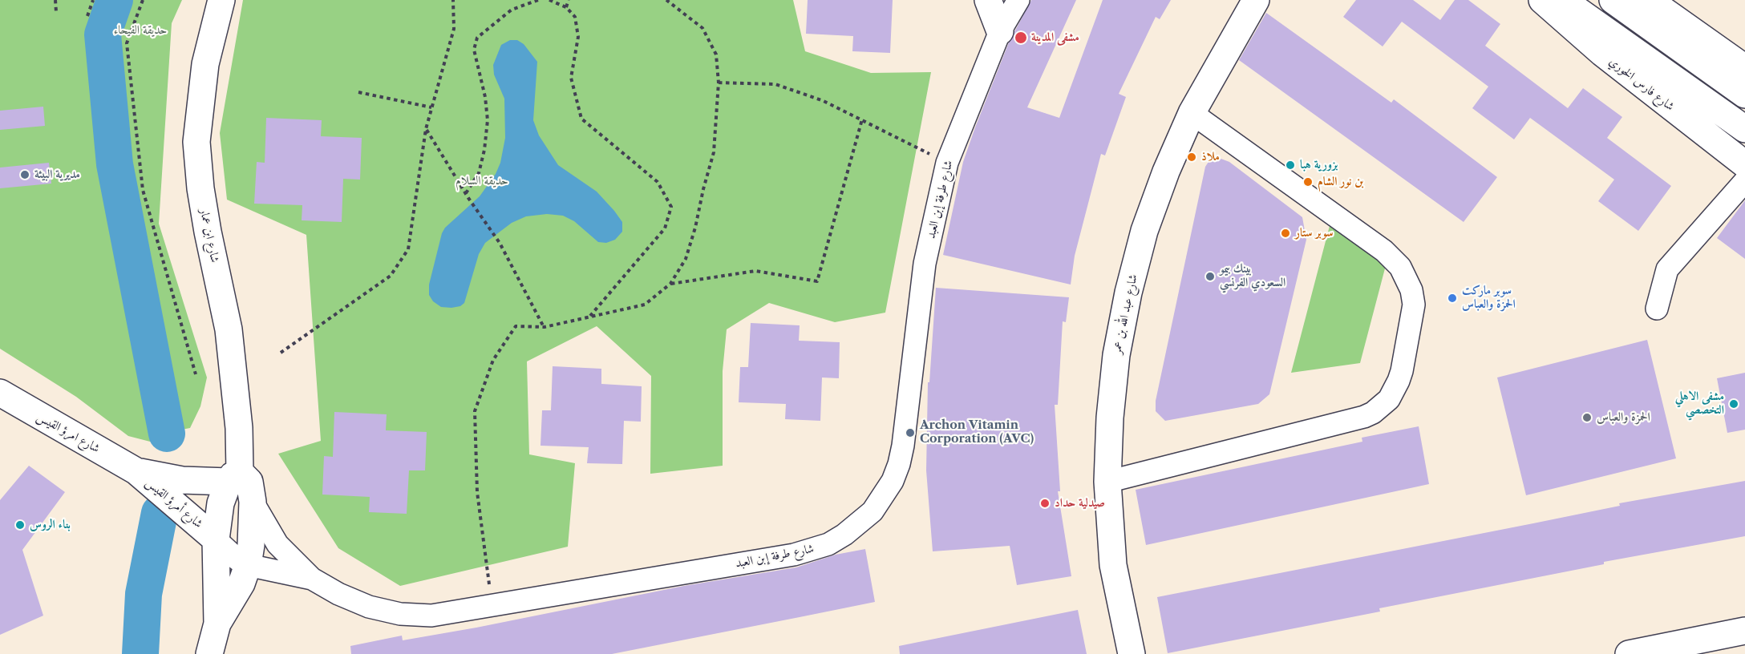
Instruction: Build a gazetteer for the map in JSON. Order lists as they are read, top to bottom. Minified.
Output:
{"streets":{"main road":["شارع فارس الخوري","شارع ابن عمار","شارع عبد الله بن عمر","شارع امرؤ القيس","شارع أمرؤ القيس"],"street":["شارع طرفة إبن العبد"]},"crossings":[["شارع طرفة إبن العبد","شارع ابن عمار"],["شارع طرفة إبن العبد","شارع أمرؤ القيس"],["شارع ابن عمار","شارع أمرؤ القيس"],["شارع امرؤ القيس","شارع أمرؤ القيس"]],"parks":["حديقة الفيحاء","حديقة السلام"],"places":["مشفى المدينة","ملاذ","بزورية هبا","مديرية البيئة","بن نور الشام","سوبر ستار","بينك بيمو السعودي الفرنسي","سوبر ماركت الحمزة والعباس","مشفى الاهلي التخصصي","الحمزة والعباس","Archon Vitamin Corporation (AVC)","صيدلية حداد","بناء الروس"]}
